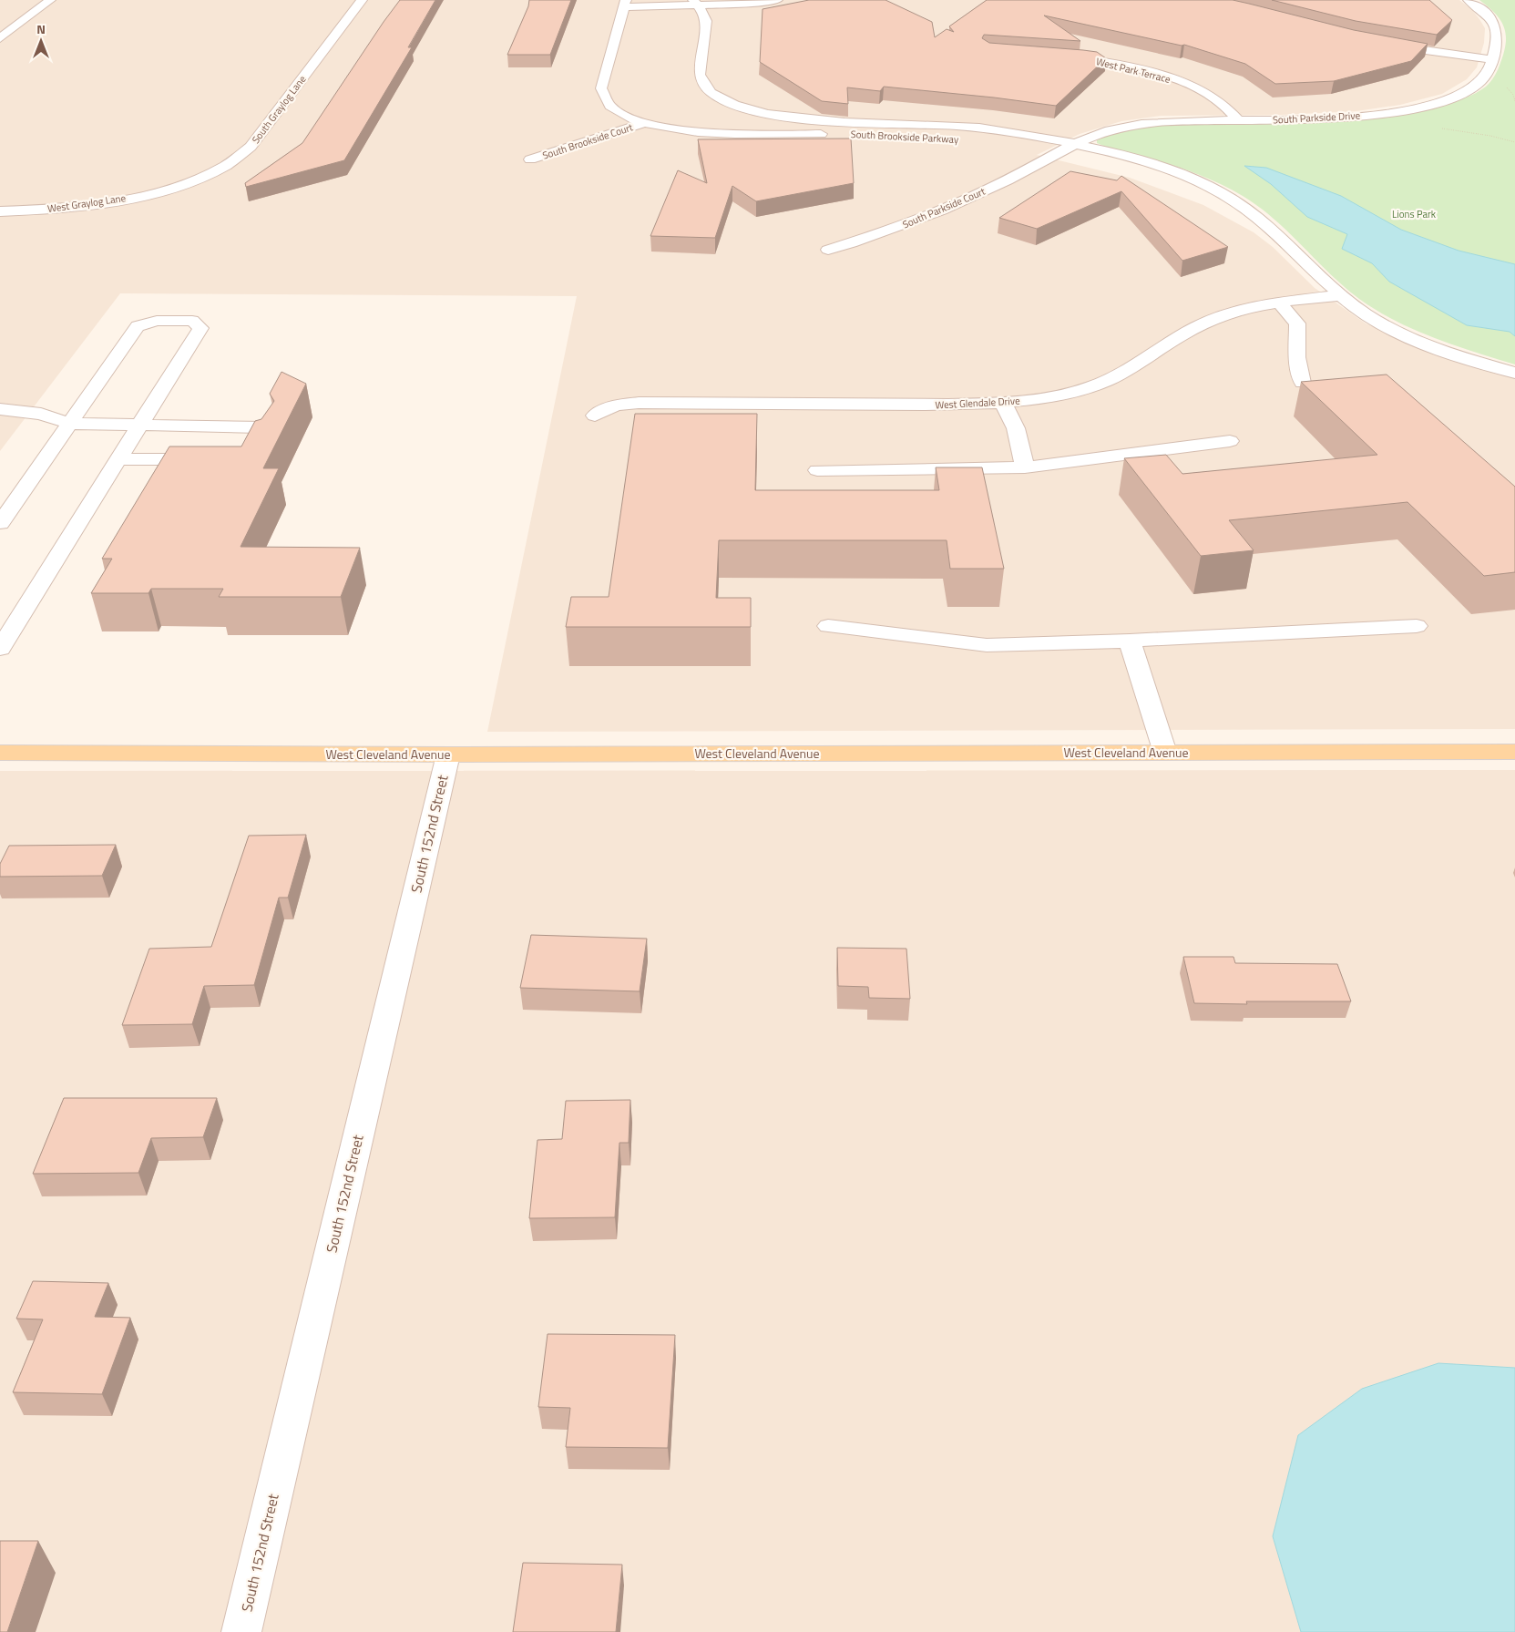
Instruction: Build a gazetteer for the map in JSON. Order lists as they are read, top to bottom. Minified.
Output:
{"streets":{"main road":["West Cleveland Avenue"],"street":["West Park Terrace","South Graylog Lane","South Parkside Drive","South Brookside Parkway","South Brookside Court","West Graylog Lane","South Parkside Court","West Glendale Drive","South 152nd Street"]},"crossings":[["West Park Terrace","South Parkside Drive"],["South Graylog Lane","West Graylog Lane"],["South Parkside Drive","South Brookside Parkway"],["South Parkside Drive","South Parkside Court"],["South Brookside Parkway","South Brookside Court"],["South Brookside Parkway","West Glendale Drive"],["West Cleveland Avenue","South 152nd Street"]],"parks":["Lions Park"],"north":"top"}
